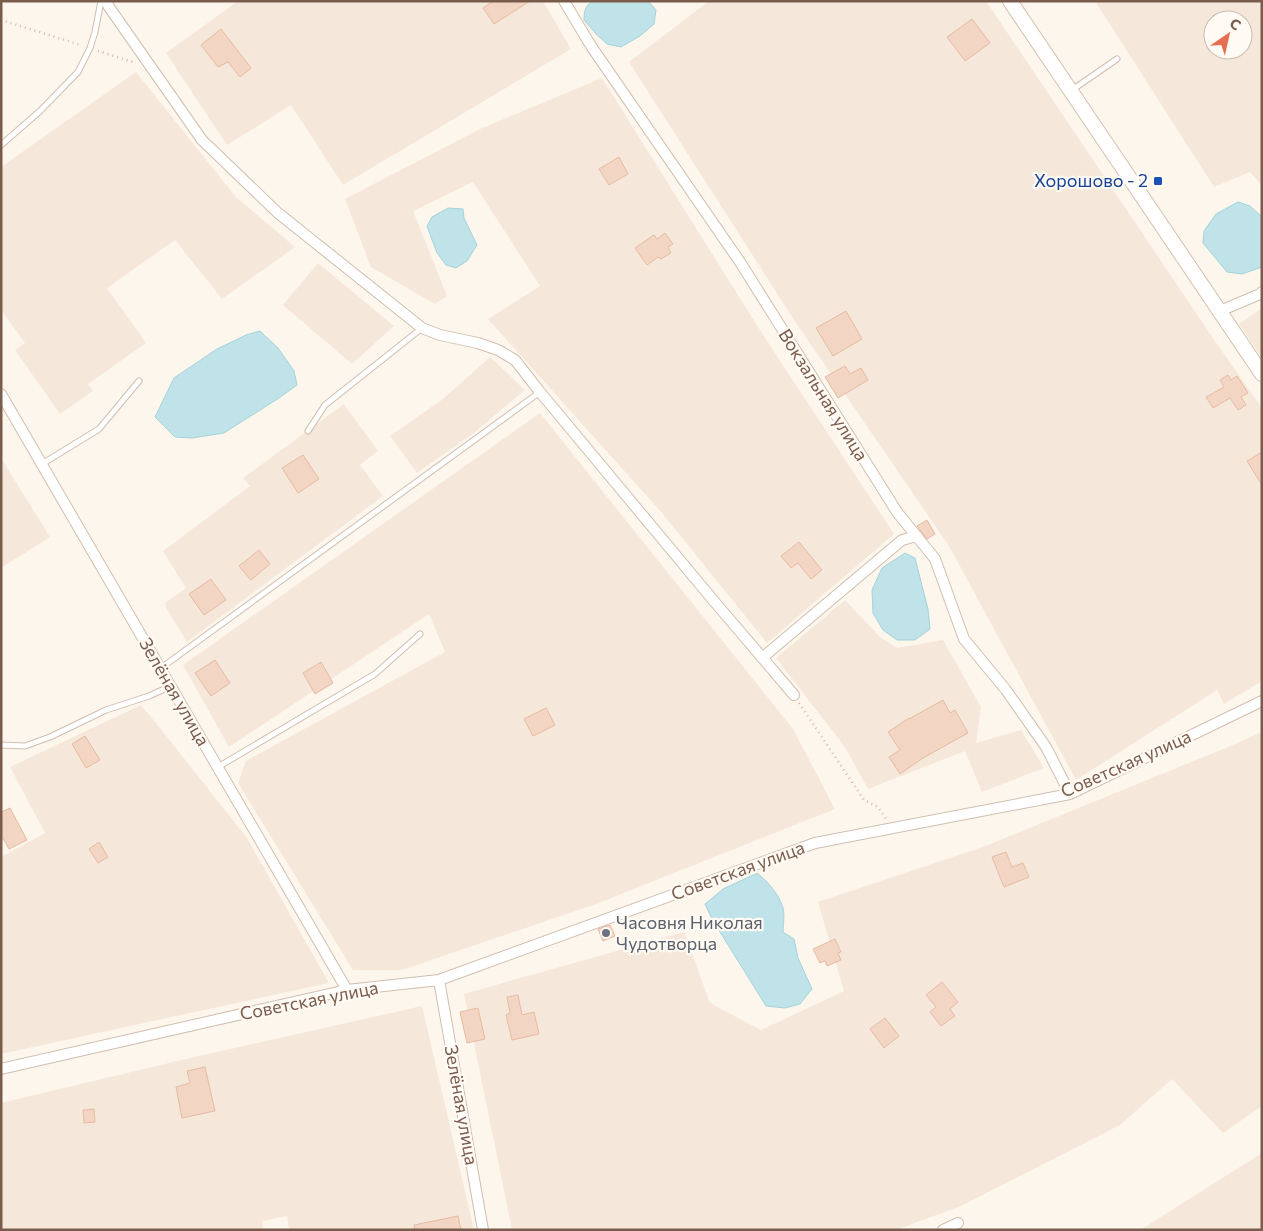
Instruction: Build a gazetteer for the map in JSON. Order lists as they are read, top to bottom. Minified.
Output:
{"streets":{"street":["Вокзальная улица","Зелёная улица","Советская улица"]},"crossings":[["Вокзальная улица","Советская улица"],["Зелёная улица","Советская улица"]],"places":{"transit":["Хорошово - 2"],"other":["Часовня Николая Чудотворца"]},"north":"top right"}
